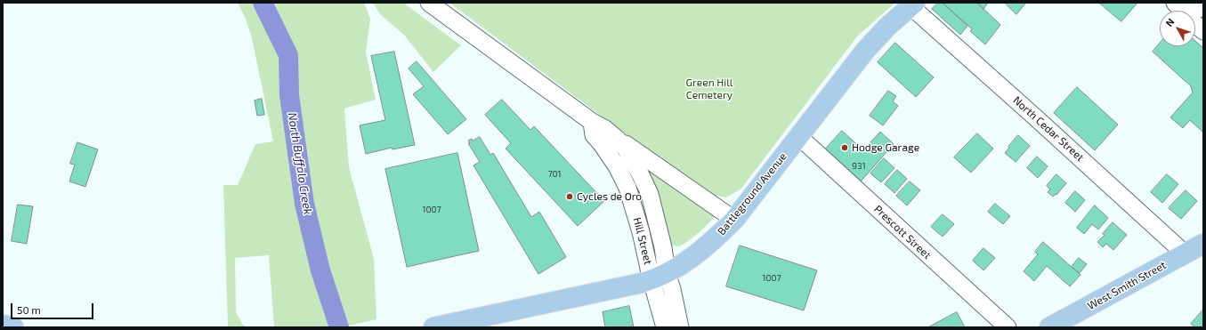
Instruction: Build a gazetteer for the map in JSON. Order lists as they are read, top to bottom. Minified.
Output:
{"streets":{"main road":["Battleground Avenue","West Smith Street"],"street":["North Cedar Street","Prescott Street","Hill Street"]},"crossings":[["North Cedar Street","Battleground Avenue"],["North Cedar Street","West Smith Street"],["Battleground Avenue","Prescott Street"],["Battleground Avenue","Hill Street"]],"water":["North Buffalo Creek"],"parks":["Green Hill Cemetery"],"places":["Hodge Garage","Cycles de Oro"],"house_numbers":["931","701","1007","1007"],"scale_bar":"50 m","north":"top left"}
